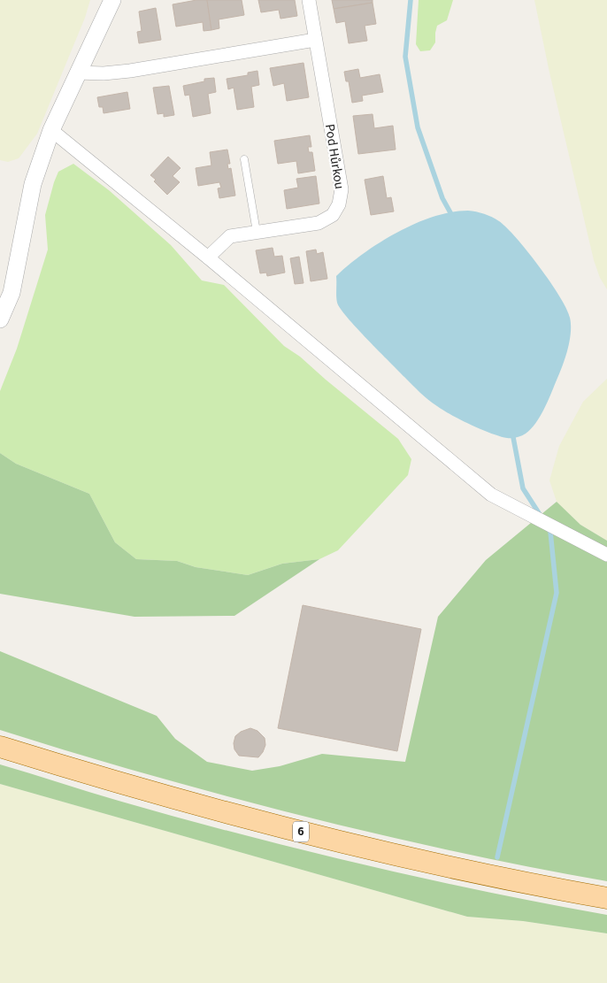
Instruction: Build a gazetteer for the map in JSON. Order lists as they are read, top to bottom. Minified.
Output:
{"streets":{"main road":["6"],"street":["Pod Hůrkou"]}}
